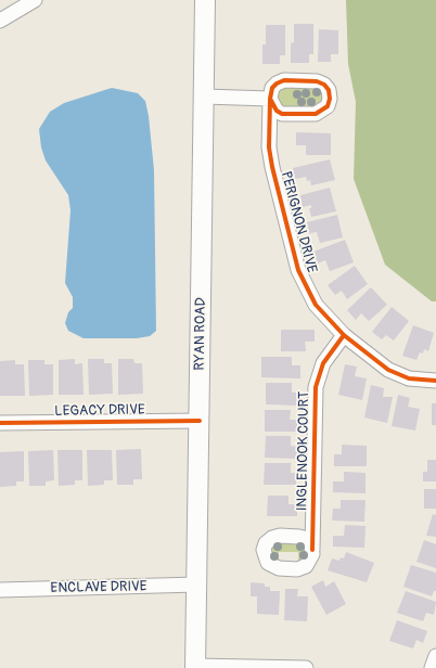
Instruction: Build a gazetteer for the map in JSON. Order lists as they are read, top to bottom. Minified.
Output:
{"streets":{"main road":["RYAN ROAD"],"street":["PERIGNON DRIVE","LEGACY DRIVE","INGLENOOK COURT","ENCLAVE DRIVE"]},"crossings":[["PERIGNON DRIVE","INGLENOOK COURT"],["RYAN ROAD","LEGACY DRIVE"],["RYAN ROAD","ENCLAVE DRIVE"]]}
